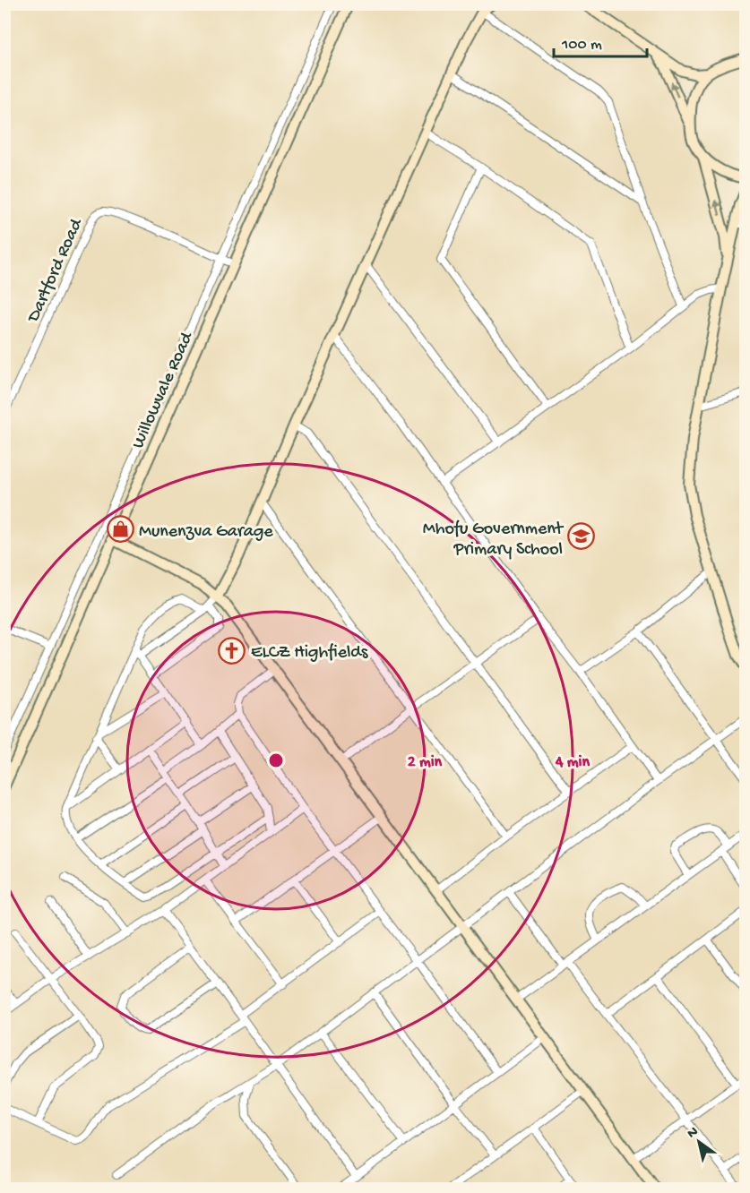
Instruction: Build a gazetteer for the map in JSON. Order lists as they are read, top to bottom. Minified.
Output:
{"streets":{"street":["Dartford Road","Willowvale Road"]},"crossings":[["Dartford Road","Willowvale Road"]],"places":{"shop":["Munenzva Garage"],"school or university":["Mhofu Government Primary School"],"church":["ELCZ Highfields"]},"scale_bar":"100 m","north":"top left","rings":["2 min","4 min"]}
